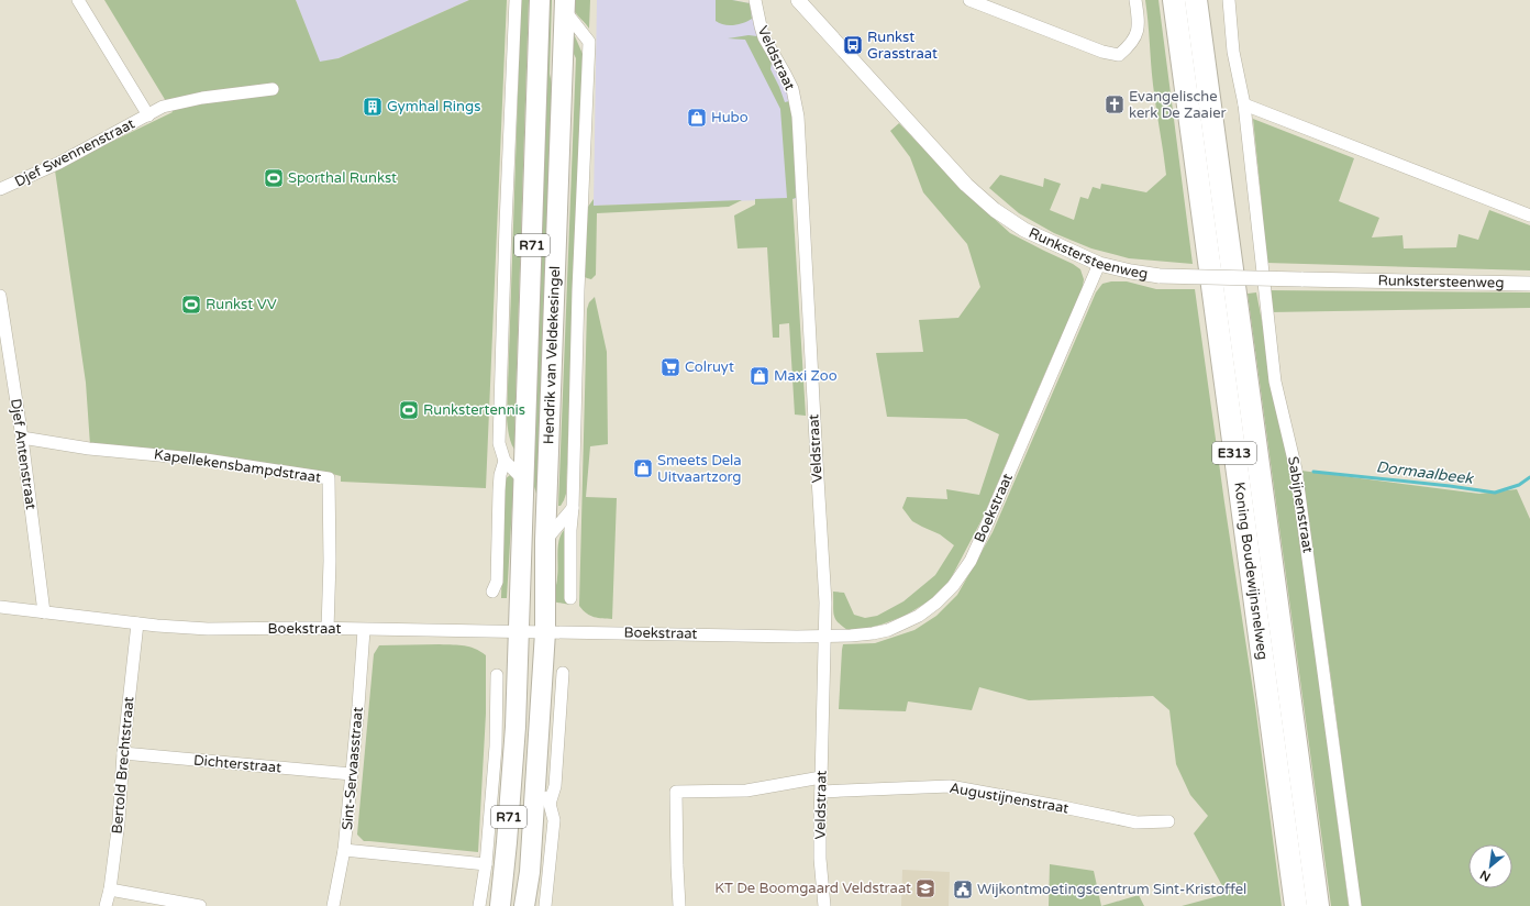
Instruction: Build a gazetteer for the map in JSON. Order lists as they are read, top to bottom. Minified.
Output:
{"streets":{"highway":["R71","Hendrik van Veldekesingel","E313","Koning Boudewijnsnelweg"],"street":["Veldstraat","Djef Swennenstraat","Runkstersteenweg","Djef Antenstraat","Kapellekensbampdstraat","Sabijnenstraat","Boekstraat","Dichterstraat","Bertold Brechtstraat","Sint-Servaasstraat","Augustijnenstraat"]},"crossings":[["Veldstraat","Boekstraat"],["Veldstraat","Augustijnenstraat"],["Runkstersteenweg","Boekstraat"],["Hendrik van Veldekesingel","Boekstraat"],["Djef Antenstraat","Kapellekensbampdstraat"],["Djef Antenstraat","Boekstraat"],["Kapellekensbampdstraat","Boekstraat"],["Boekstraat","Bertold Brechtstraat"],["Boekstraat","Sint-Servaasstraat"],["Dichterstraat","Bertold Brechtstraat"],["Dichterstraat","Sint-Servaasstraat"]],"water":["Dormaalbeek"],"places":{"bus stop":["Runkst Grasstraat"],"church":["Evangelische kerk De Zaaier"],"building":["Gymhal Rings"],"shop":["Hubo","Maxi Zoo","Smeets Dela Uitvaartzorg"],"sports":["Sporthal Runkst","Runkst VV","Runkstertennis"],"supermarket":["Colruyt"],"school or university":["KT De Boomgaard Veldstraat"],"public building":["Wijkontmoetingscentrum Sint-Kristoffel"]},"north":"bottom left"}
